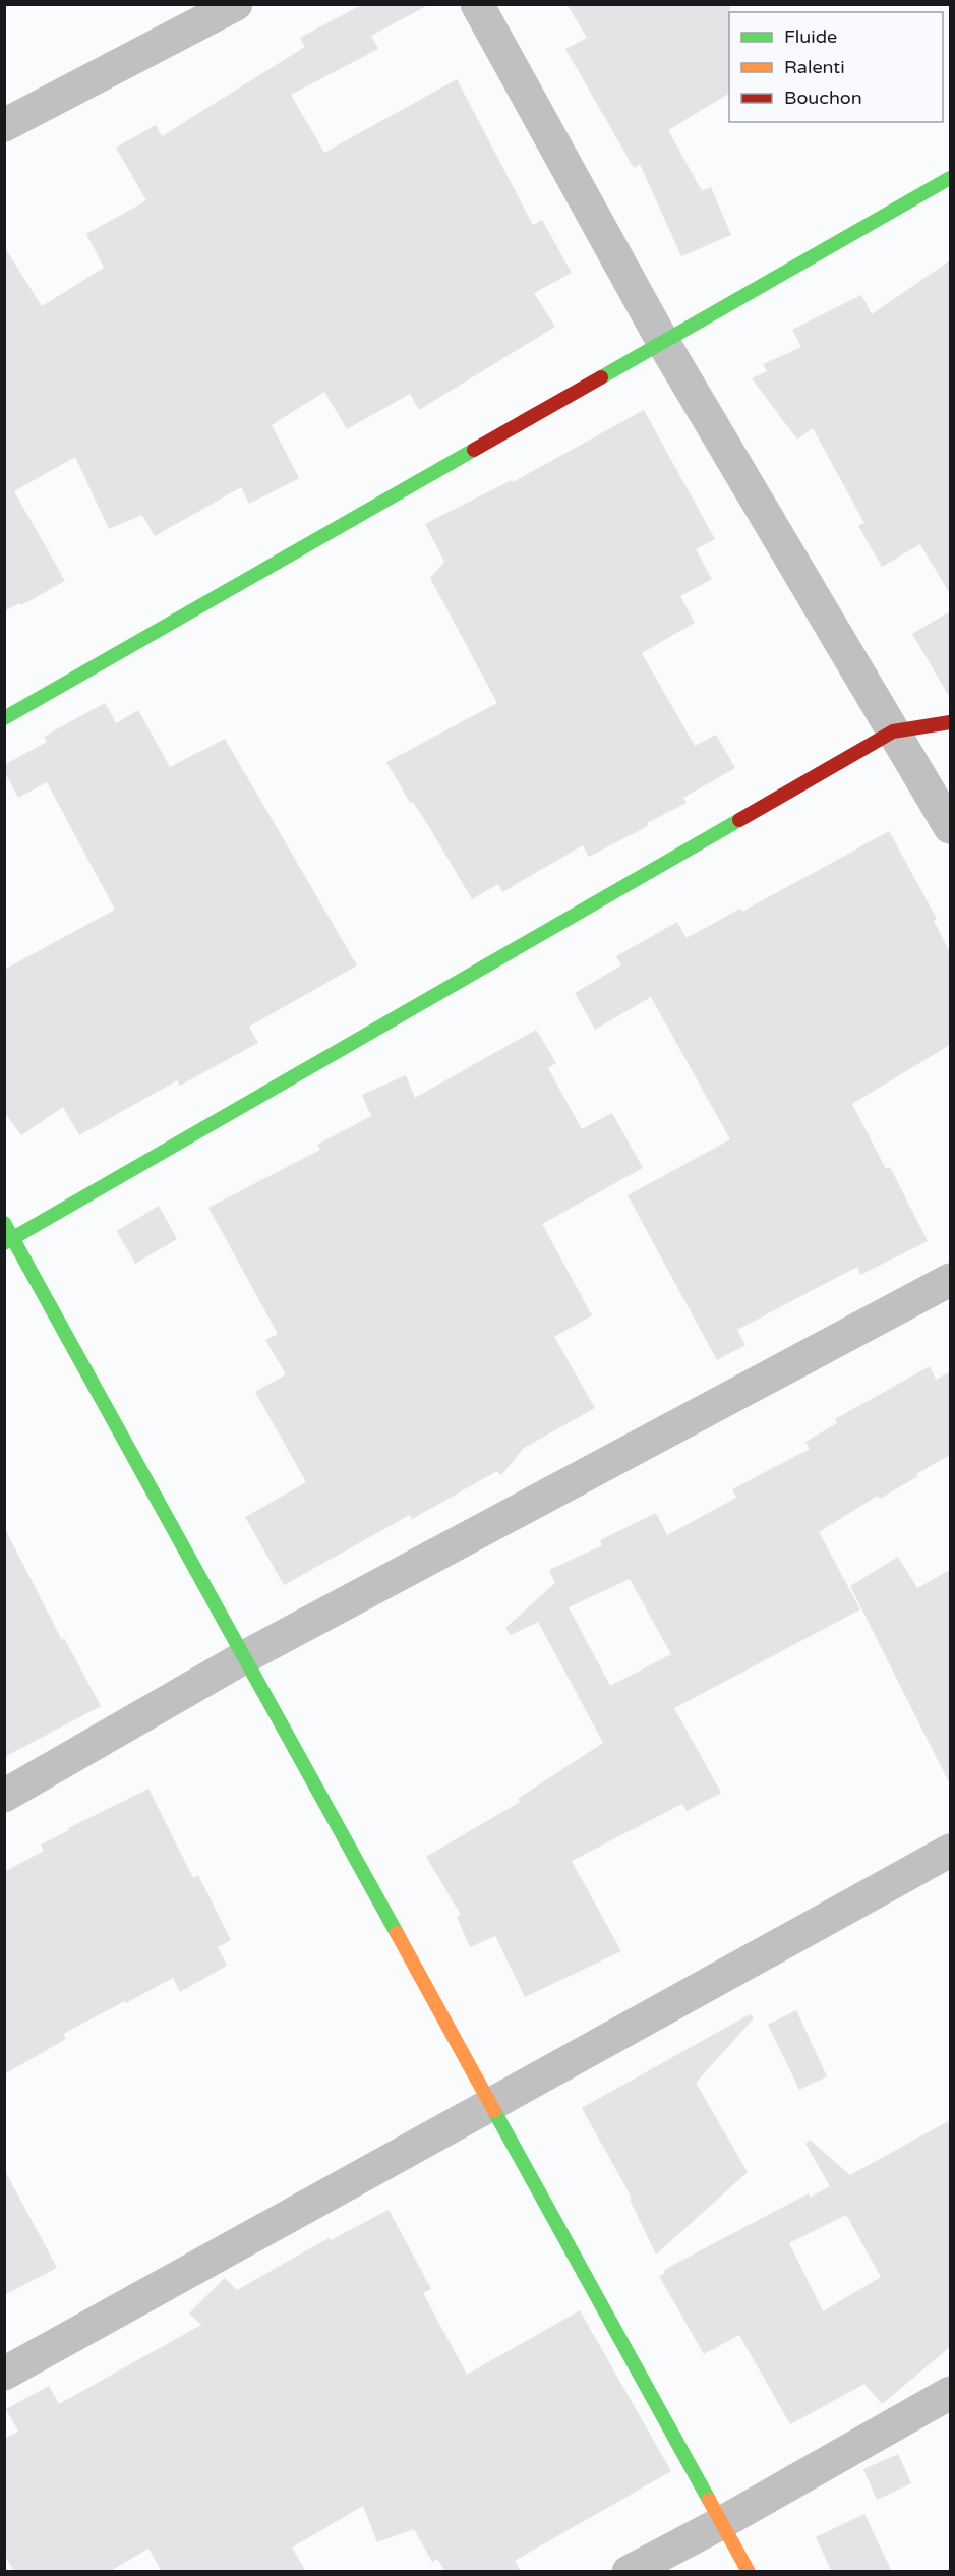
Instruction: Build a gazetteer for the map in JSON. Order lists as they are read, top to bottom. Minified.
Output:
{"legend":["Fluide","Ralenti","Bouchon"]}
